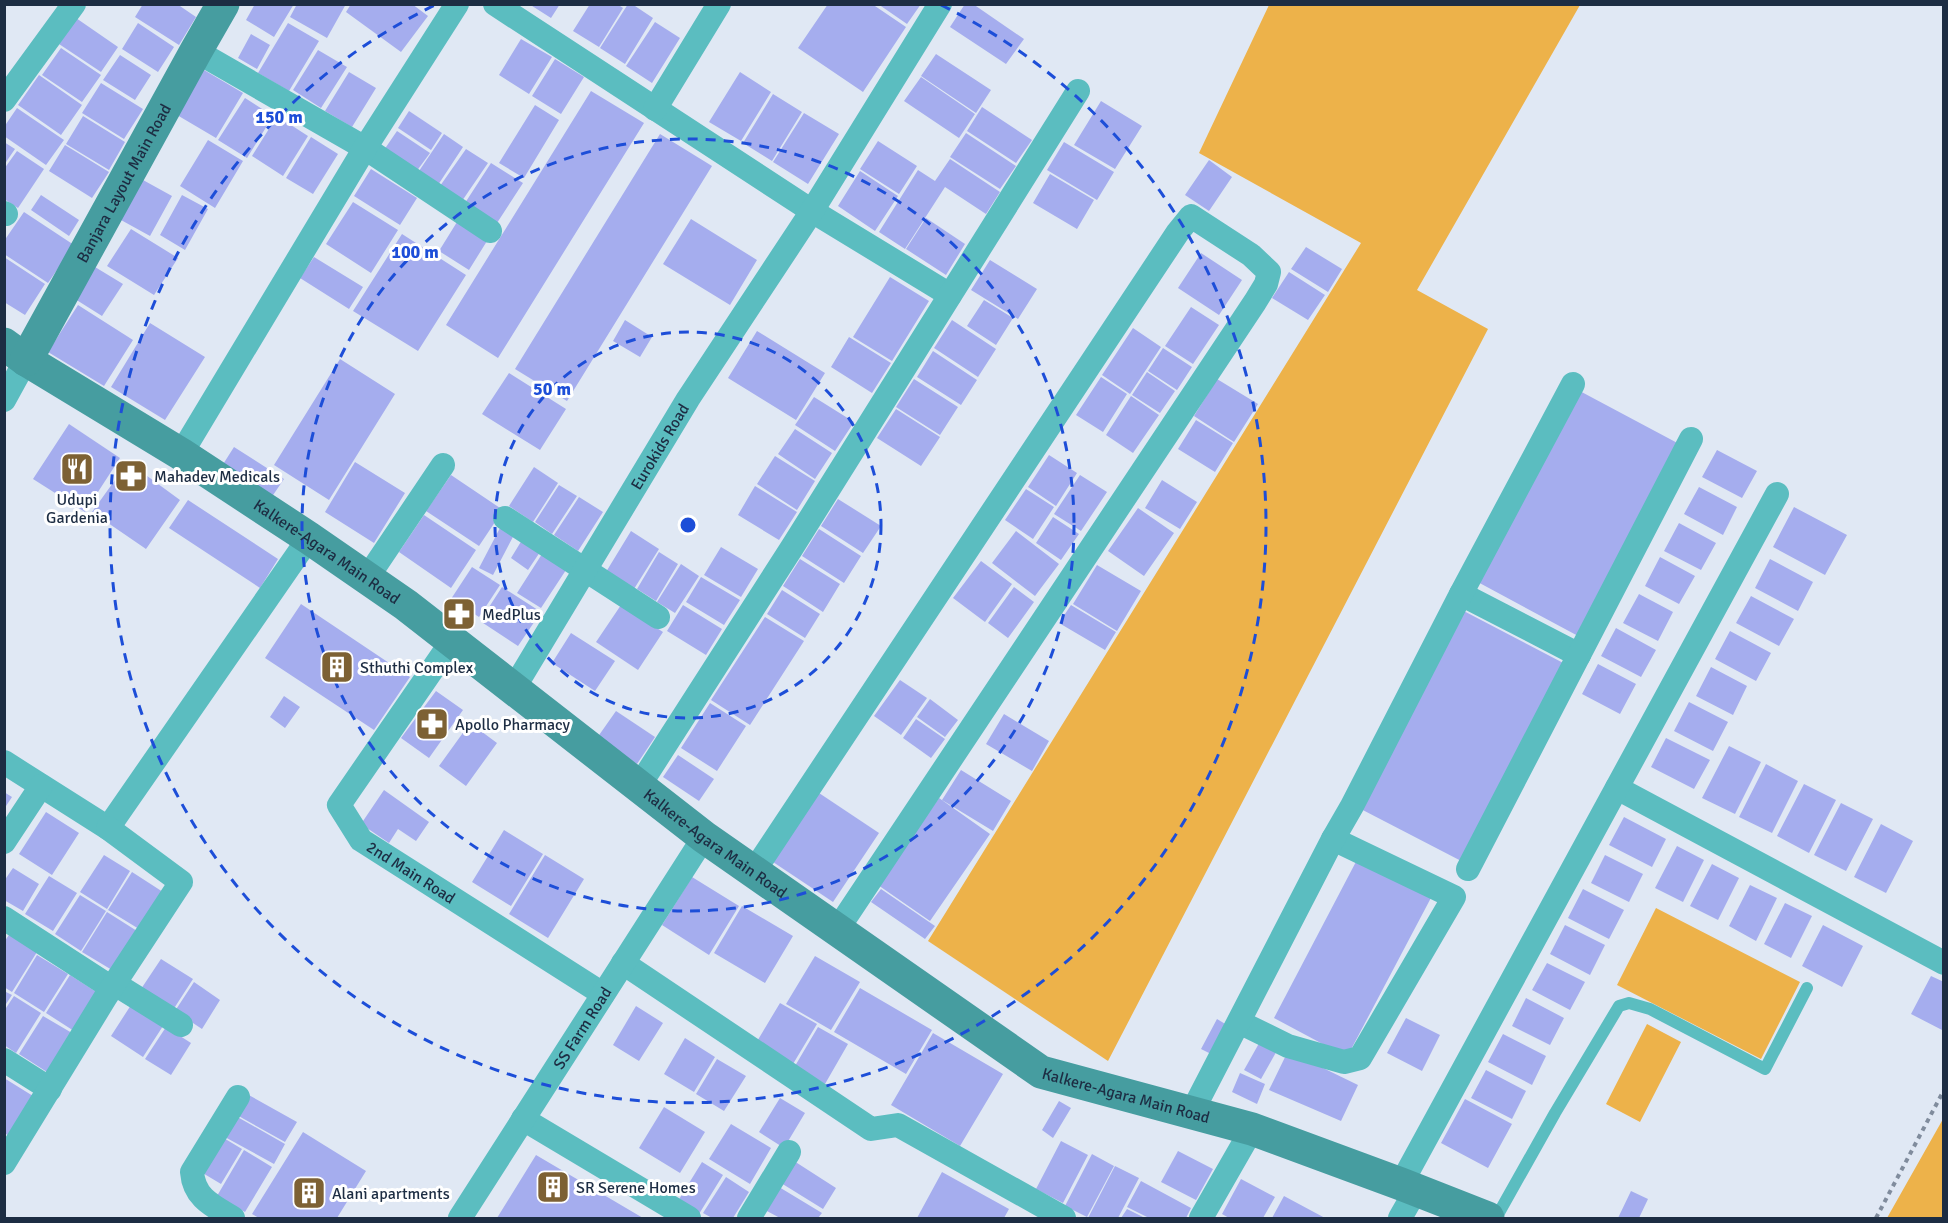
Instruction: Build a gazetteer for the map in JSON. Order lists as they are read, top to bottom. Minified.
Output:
{"streets":{"street":["Banjara Layout Main Road","Eurokids Road","Kalkere-Agara Main Road","2nd Main Road","SS Farm Road"]},"crossings":[["Banjara Layout Main Road","Kalkere-Agara Main Road"],["Eurokids Road","Kalkere-Agara Main Road"],["Kalkere-Agara Main Road","2nd Main Road"],["Kalkere-Agara Main Road","SS Farm Road"],["2nd Main Road","SS Farm Road"]],"places":{"restaurant":["Udupi Gardenia"],"pharmacy":["Mahadev Medicals","MedPlus","Apollo Pharmacy"],"building":["Sthuthi Complex","SR Serene Homes","Alani apartments"]},"rings":["150 m","100 m","50 m"]}
